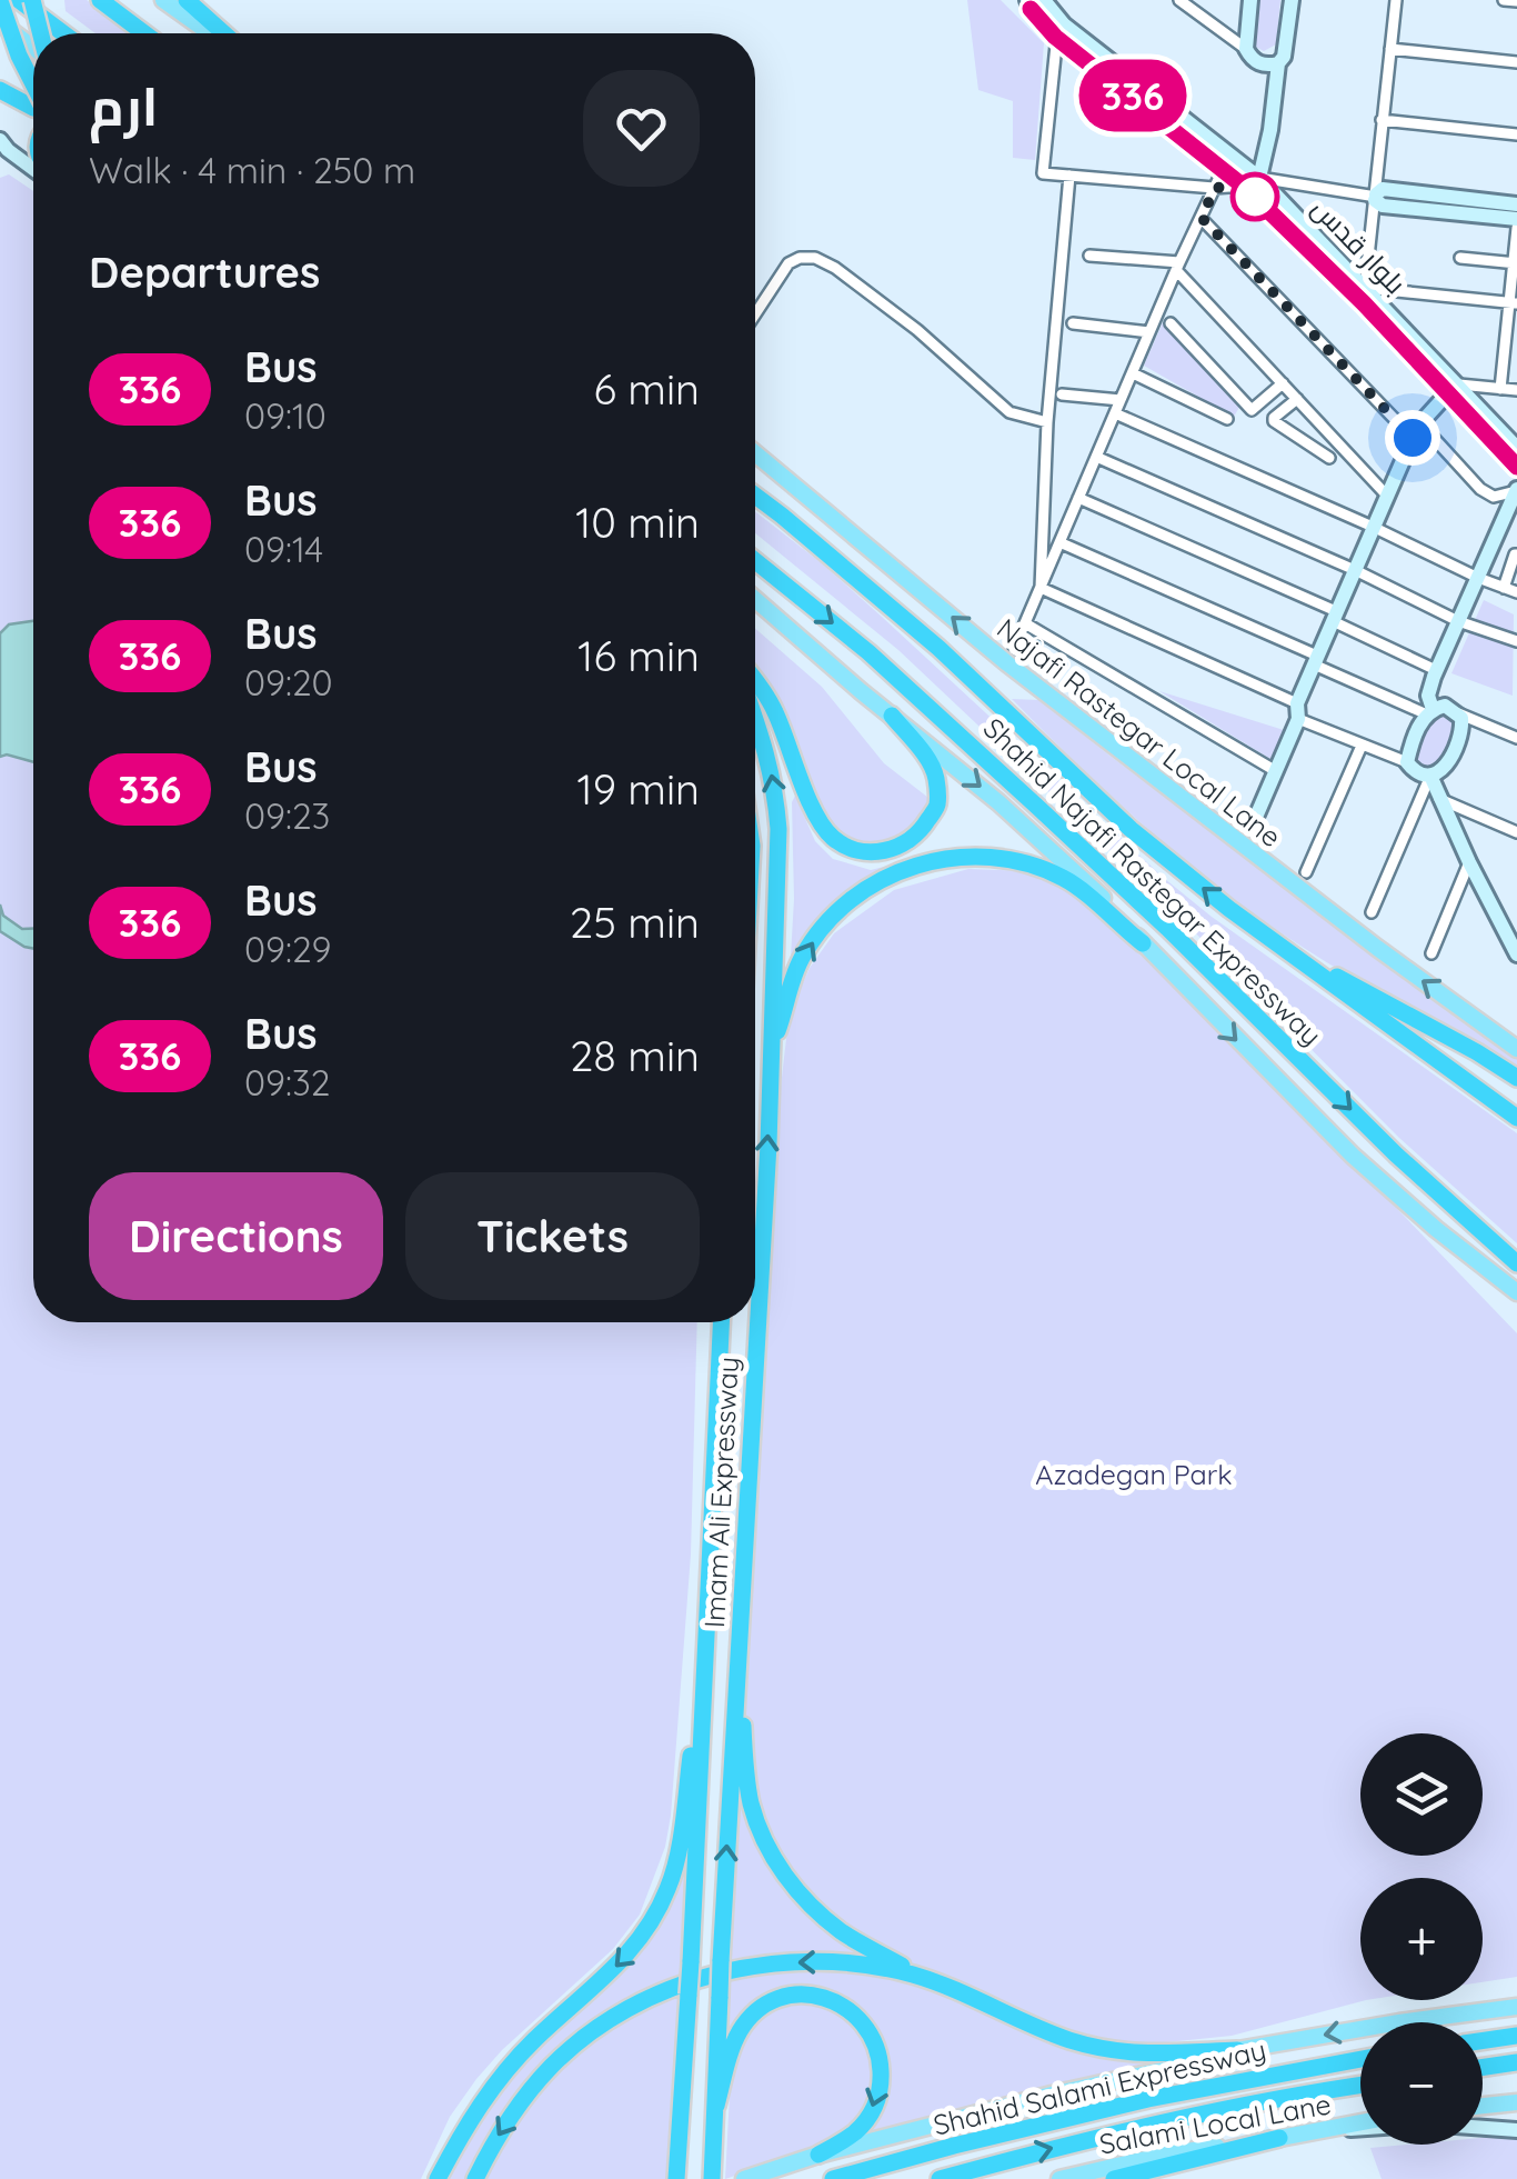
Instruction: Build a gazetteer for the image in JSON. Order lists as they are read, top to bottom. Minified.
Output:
{"streets":{"highway":["Shahid Najafi Rastegar Expressway","Imam Ali Expressway","Shahid Salami Expressway"],"main road":["Najafi Rastegar Local Lane","Salami Local Lane"],"street":["بلوار قدس"]},"parks":["Azadegan Park"],"lines":["bus line 336"],"page":{"on_map":"336","heading":[["ارم","Walk · 4 min · 250 m"],"Departures"],"list":[{"mark":"336","name":"Bus","note":"09:10","value":"6 min"},{"mark":"336","name":"Bus","note":"09:14","value":"10 min"},{"mark":"336","name":"Bus","note":"09:20","value":"16 min"},{"mark":"336","name":"Bus","note":"09:23","value":"19 min"},{"mark":"336","name":"Bus","note":"09:29","value":"25 min"},{"mark":"336","name":"Bus","note":"09:32","value":"28 min"}],"buttons":["Directions","Tickets"],"map_buttons":["+","−"]}}
